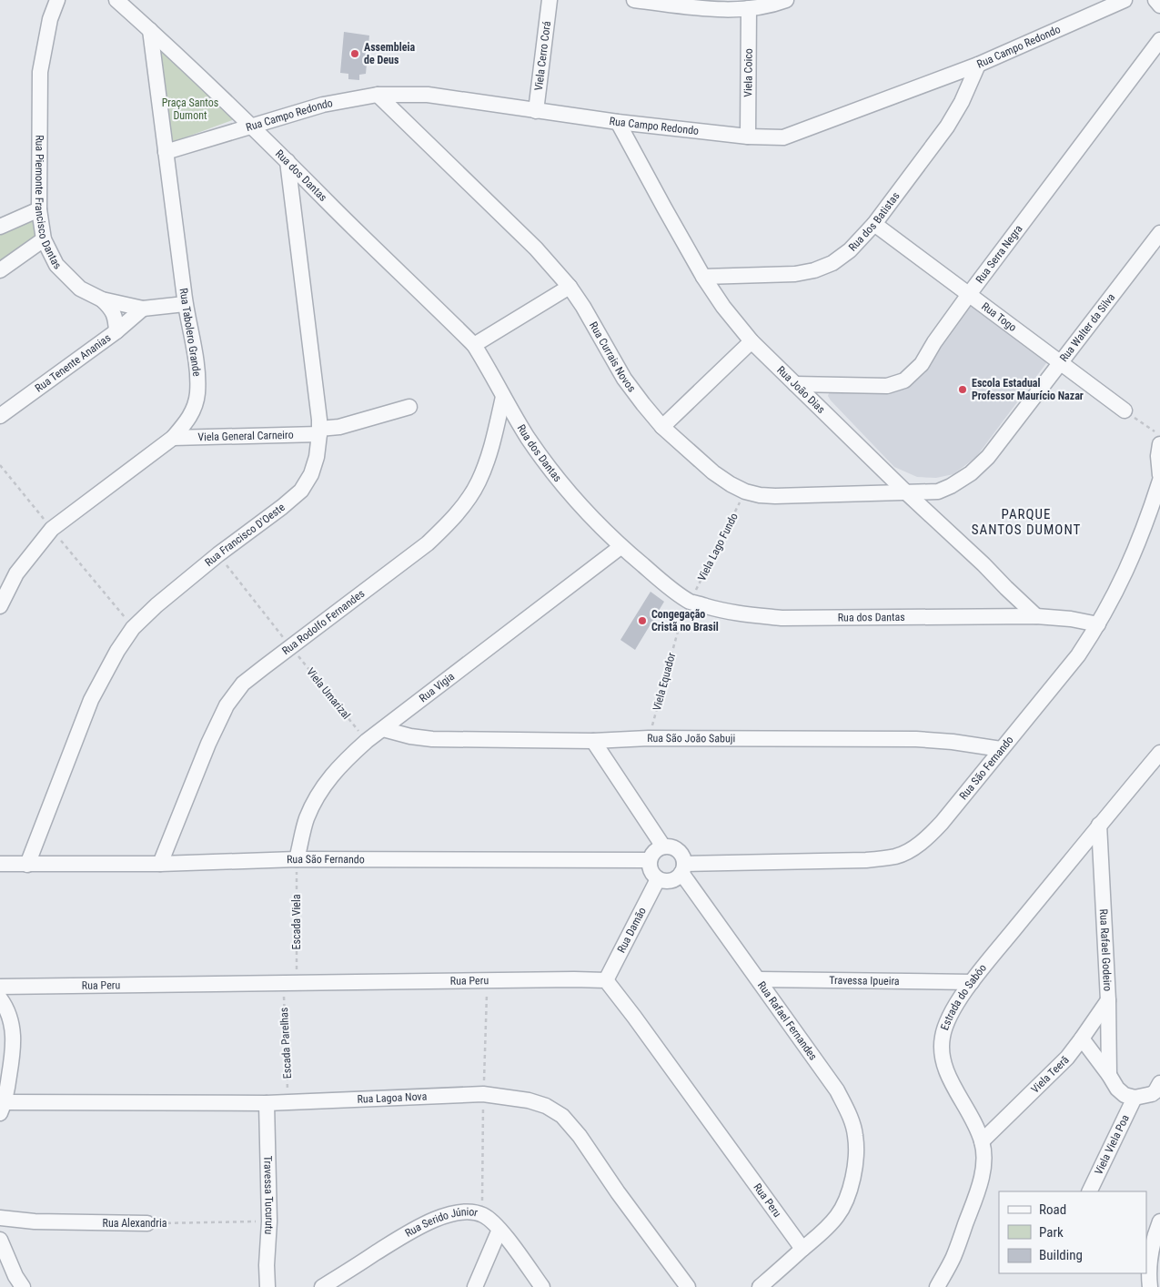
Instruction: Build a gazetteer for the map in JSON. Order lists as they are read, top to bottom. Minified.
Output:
{"streets":{"street":["Rua Campo Redondo","Viela Cerro Corá","Viela Coico","Rua dos Dantas","Rua Piemonte Francisco Dantas","Rua dos Batistas","Rua Serra Negra","Rua Togo","Rua Walter da Silva","Rua Tabolero Grande","Rua Currais Novos","Rua Tenente Ananias","Rua João Dias","Viela General Carneiro","Rua Francisco D'Oeste","Rua Rodolfo Fernandes","Rua Vigia","Rua São João Sabuji","Rua São Fernando","Rua Damão","Rua Rafael Godeiro","Rua Peru","Travessa Ipueira","Estrada do Sabôo","Rua Rafael Fernandes","Viela Teerã","Rua Lagoa Nova","Viela Viela Poa","Travessa Tucurutu","Rua Alexandria","Rua Serido Júnior"],"path":["Viela Lago Fundo","Viela Equador","Viela Umarizal","Escada Viela","Escada Parelhas"]},"crossings":[["Rua Campo Redondo","Viela Cerro Corá"],["Rua Campo Redondo","Viela Coico"],["Rua Campo Redondo","Rua dos Dantas"],["Rua Campo Redondo","Rua dos Batistas"],["Rua Campo Redondo","Rua Tabolero Grande"],["Rua Campo Redondo","Rua Currais Novos"],["Rua Campo Redondo","Rua João Dias"],["Rua dos Dantas","Rua Tabolero Grande"],["Rua dos Dantas","Rua João Dias"],["Rua dos Dantas","Rua Francisco D'Oeste"],["Rua dos Dantas","Viela Lago Fundo"],["Rua dos Dantas","Rua Rodolfo Fernandes"],["Rua dos Dantas","Viela Equador"],["Rua dos Dantas","Rua Vigia"],["Rua dos Dantas","Rua São Fernando"],["Rua Piemonte Francisco Dantas","Rua Tabolero Grande"],["Rua Piemonte Francisco Dantas","Rua Tenente Ananias"],["Rua dos Batistas","Rua Togo"],["Rua dos Batistas","Rua João Dias"],["Rua Serra Negra","Rua Togo"],["Rua Serra Negra","Rua João Dias"],["Rua Togo","Rua Walter da Silva"],["Rua Walter da Silva","Rua Currais Novos"],["Rua Walter da Silva","Rua João Dias"],["Rua Tabolero Grande","Viela General Carneiro"],["Rua Currais Novos","Rua João Dias"],["Rua Currais Novos","Viela Lago Fundo"],["Viela General Carneiro","Rua Francisco D'Oeste"],["Rua Francisco D'Oeste","Viela Umarizal"],["Rua Francisco D'Oeste","Rua São Fernando"],["Viela Lago Fundo","Viela Equador"],["Rua Rodolfo Fernandes","Viela Umarizal"],["Rua Rodolfo Fernandes","Rua São Fernando"],["Viela Equador","Rua São João Sabuji"],["Rua Vigia","Viela Umarizal"],["Rua Vigia","Rua São João Sabuji"],["Rua Vigia","Rua São Fernando"],["Rua Vigia","Escada Viela"],["Rua São João Sabuji","Rua São Fernando"],["Rua São Fernando","Escada Viela"],["Rua São Fernando","Rua Damão"],["Rua São Fernando","Rua Rafael Fernandes"],["Escada Viela","Rua Peru"],["Escada Viela","Escada Parelhas"],["Rua Damão","Rua Peru"],["Rua Damão","Rua Rafael Fernandes"],["Rua Rafael Godeiro","Estrada do Sabôo"],["Rua Rafael Godeiro","Viela Teerã"],["Rua Peru","Rua Rafael Fernandes"],["Rua Peru","Escada Parelhas"],["Travessa Ipueira","Estrada do Sabôo"],["Travessa Ipueira","Rua Rafael Fernandes"],["Estrada do Sabôo","Viela Teerã"],["Escada Parelhas","Rua Lagoa Nova"],["Rua Lagoa Nova","Travessa Tucurutu"],["Travessa Tucurutu","Rua Alexandria"]],"districts":["PARQUE SANTOS DUMONT"],"parks":["Praça Santos Dumont"],"places":["Assembleia de Deus","Escola Estadual Professor Maurício Nazar","Congegação Cristã no Brasil"],"legend":["Road","Park","Building"]}
